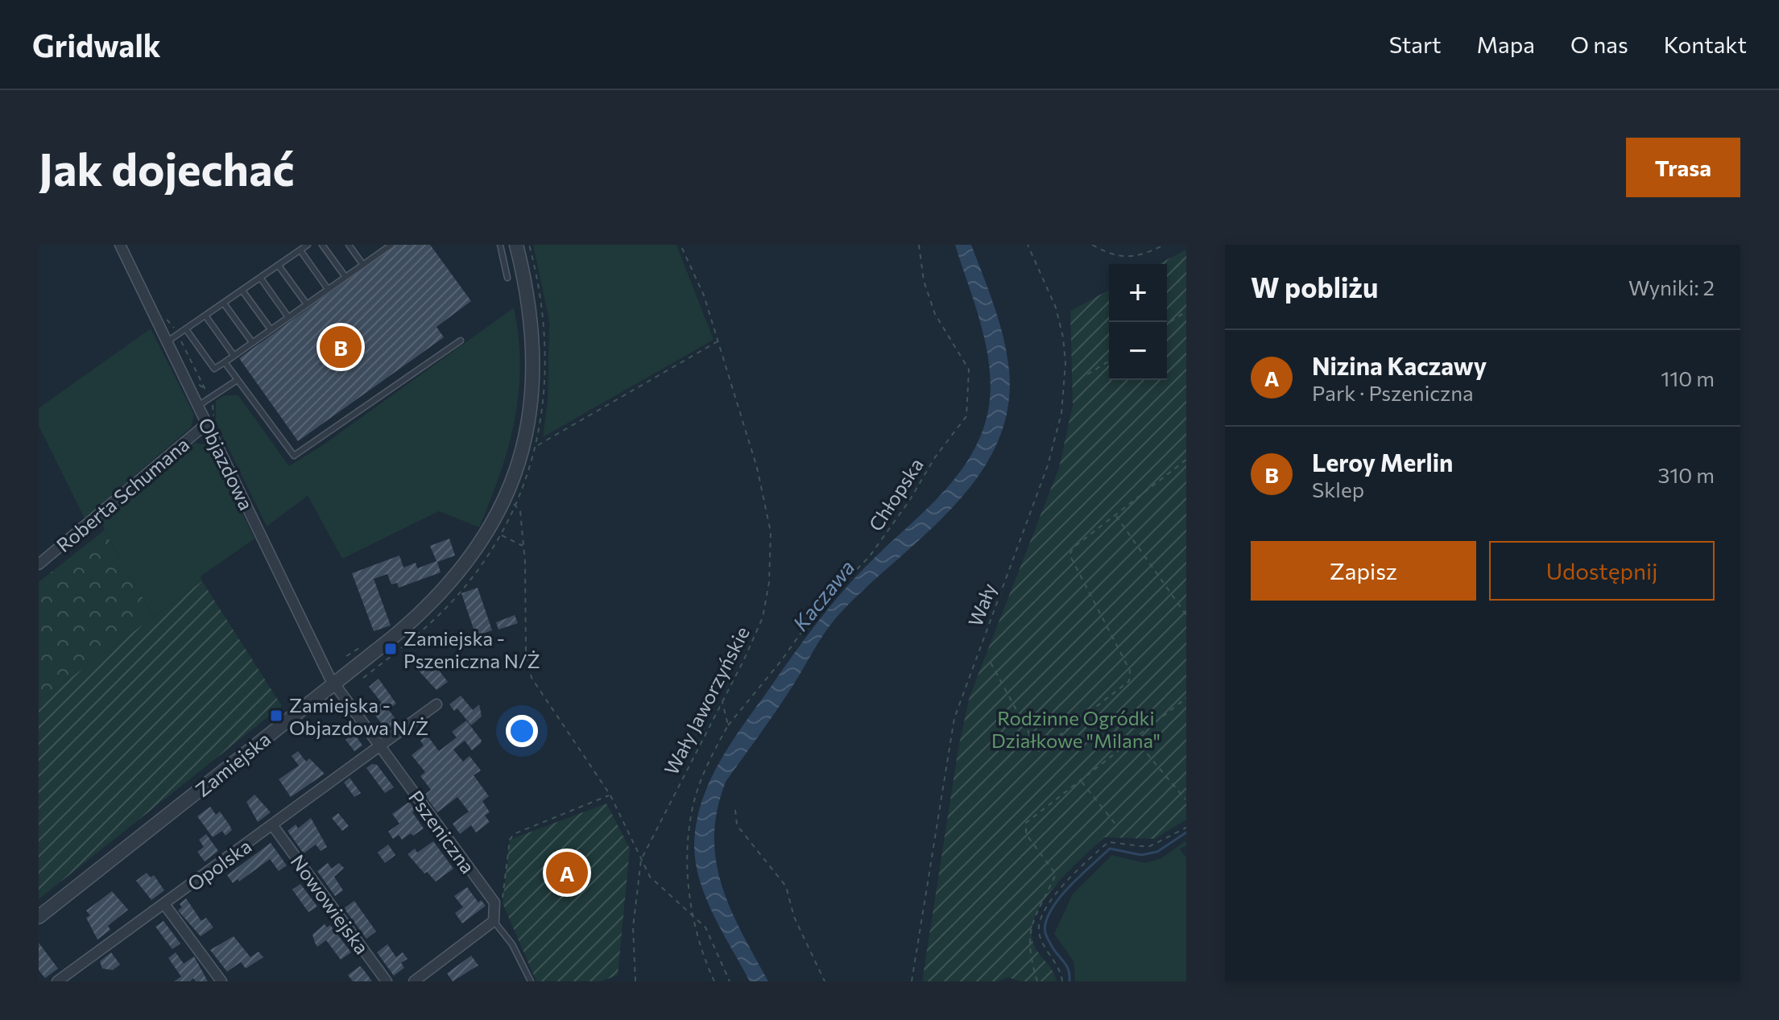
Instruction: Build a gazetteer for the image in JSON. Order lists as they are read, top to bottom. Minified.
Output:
{"streets":{"street":["Objazdowa","Roberta Schumana","Zamiejska","Pszeniczna","Opolska","Nowowiejska"],"path":["Chłopska","Wały","Wały Jaworzyńskie"]},"crossings":[["Objazdowa","Roberta Schumana"],["Objazdowa","Zamiejska"],["Objazdowa","Pszeniczna"],["Zamiejska","Pszeniczna"],["Pszeniczna","Opolska"],["Opolska","Nowowiejska"]],"water":["Kaczawa"],"parks":["Rodzinne Ogródki Działkowe \"Milana\""],"places":{"transit":["Zamiejska - Pszeniczna N/Ż","Zamiejska - Objazdowa N/Ż"]},"page":{"header":"Gridwalk","nav":["Start","Mapa","O nas","Kontakt"],"buttons":["Trasa",["Zapisz","Udostępnij"]],"title":"Jak dojechać","heading":["W pobliżu","Wyniki: 2"],"map_buttons":["+","−"],"pins":["B","A"],"list":[{"mark":"A","name":"Nizina Kaczawy","note":"Park · Pszeniczna","value":"110 m"},{"mark":"B","name":"Leroy Merlin","note":"Sklep","value":"310 m"}]}}
